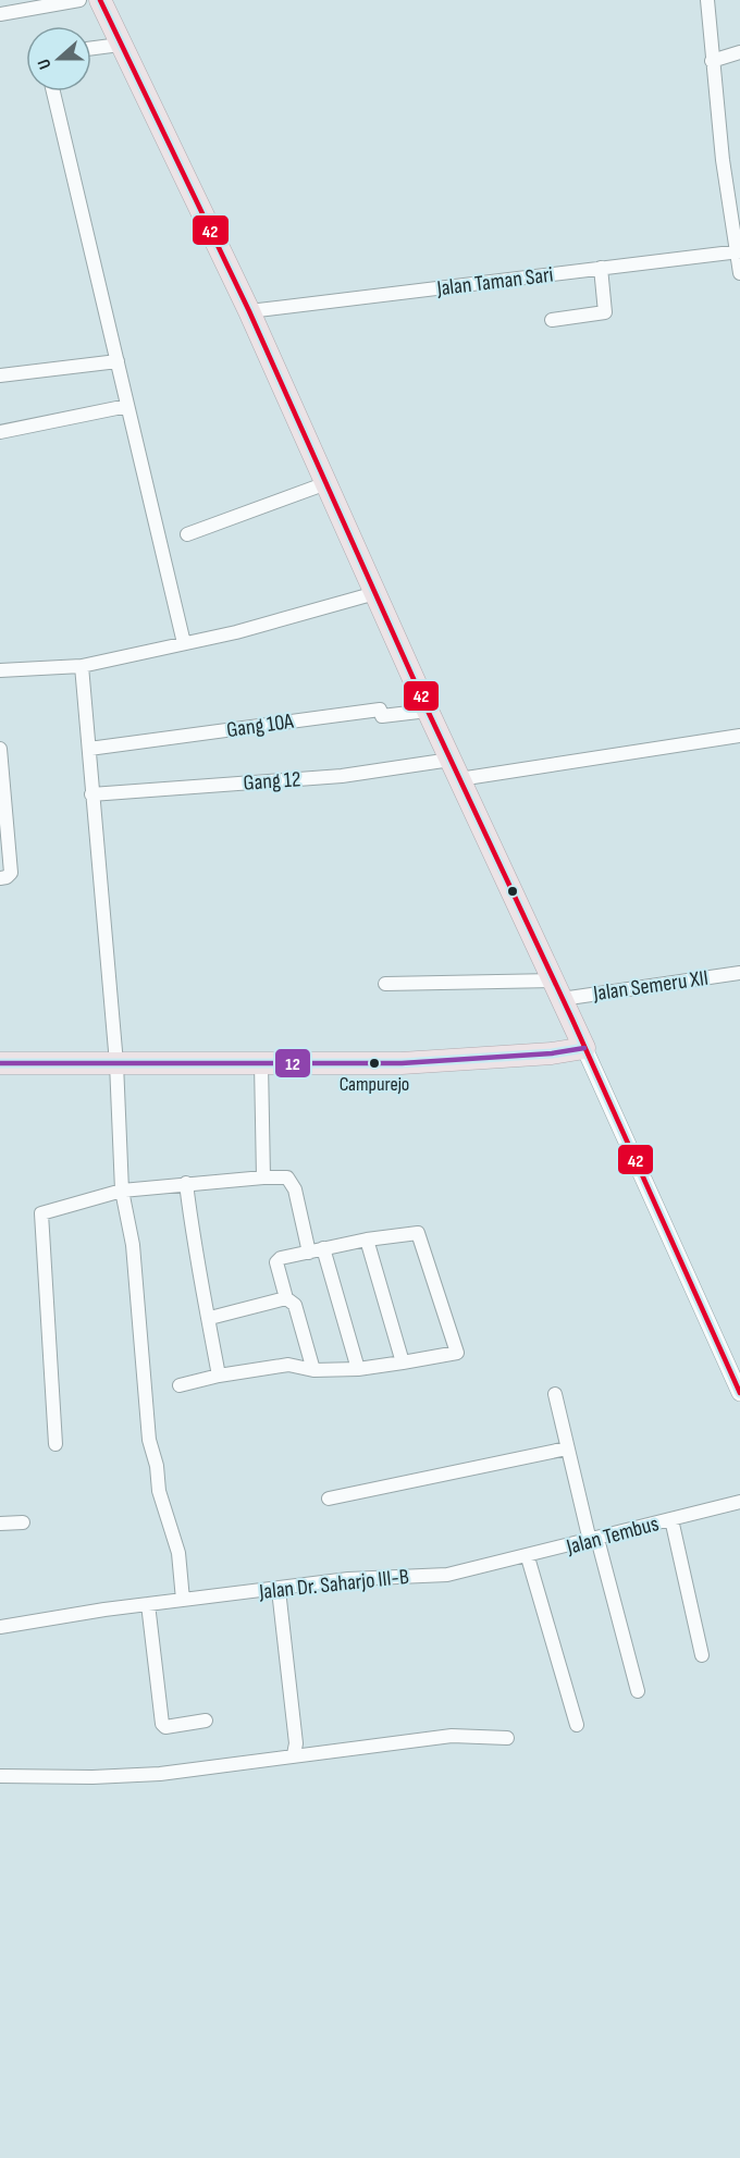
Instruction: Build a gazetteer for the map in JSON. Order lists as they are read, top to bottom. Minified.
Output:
{"streets":{"street":["Jalan Taman Sari","Gang 10A","Gang 12","Jalan Semeru XII","Jalan Tembus","Jalan Dr. Saharjo III-B"]},"crossings":[["Jalan Tembus","Jalan Dr. Saharjo III-B"]],"places":["Campurejo"],"lines":["transit line 42","transit line 12"],"north":"left"}
